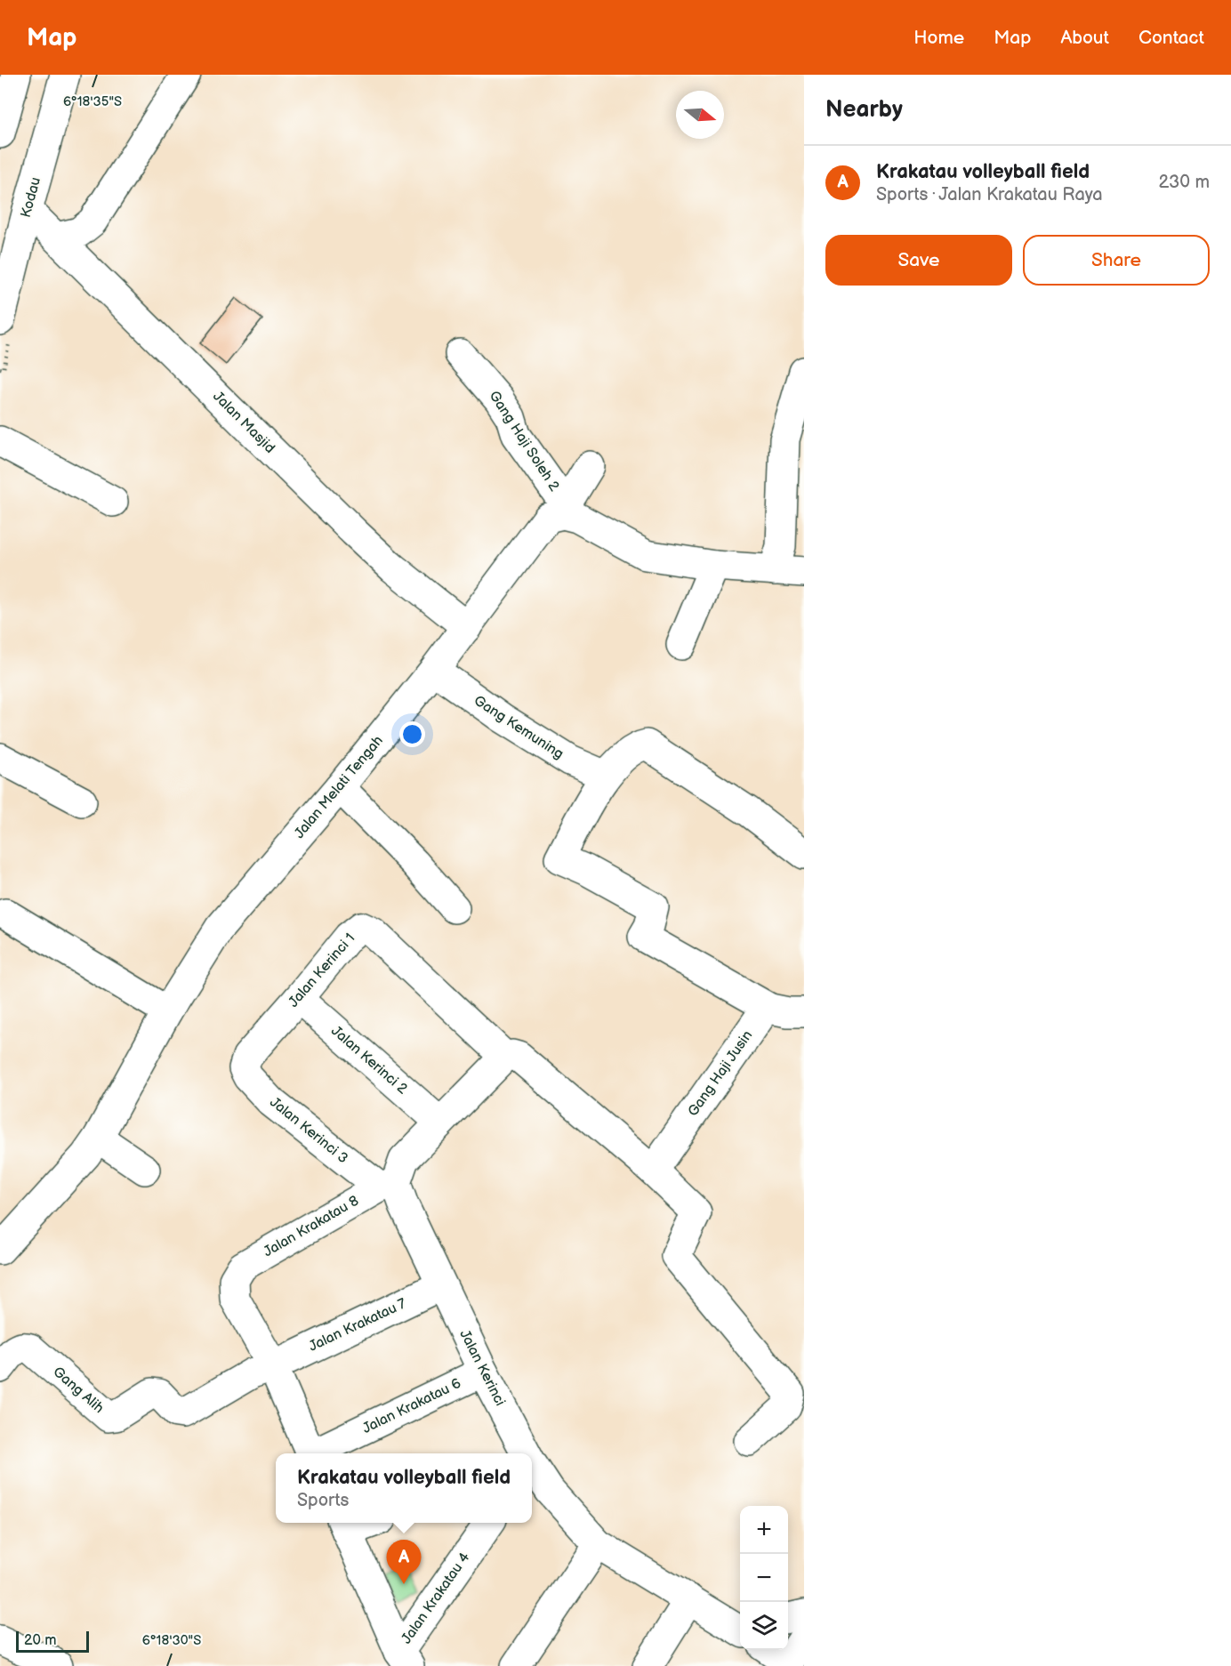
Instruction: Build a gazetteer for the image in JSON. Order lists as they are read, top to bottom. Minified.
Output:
{"streets":{"main road":["Kodau","Jalan Masjid","Gang Haji Soleh 2","Gang Kemuning","Jalan Melati Tengah","Jalan Kerinci 1","Jalan Kerinci 2","Gang Haji Jusin","Jalan Kerinci 3","Jalan Krakatau 8","Jalan Krakatau 7","Jalan Kerinci","Gang Alih","Jalan Krakatau 6","Jalan Krakatau 4"]},"crossings":[["Kodau","Jalan Masjid"],["Jalan Masjid","Jalan Melati Tengah"],["Gang Haji Soleh 2","Jalan Melati Tengah"],["Gang Kemuning","Jalan Melati Tengah"],["Jalan Kerinci 1","Jalan Kerinci 2"],["Jalan Kerinci 1","Jalan Kerinci 3"],["Jalan Kerinci 3","Jalan Krakatau 8"],["Jalan Kerinci 3","Jalan Kerinci"],["Jalan Krakatau 8","Jalan Krakatau 7"],["Jalan Krakatau 8","Jalan Kerinci"],["Jalan Krakatau 8","Gang Alih"],["Jalan Krakatau 7","Jalan Kerinci"],["Jalan Krakatau 7","Gang Alih"],["Jalan Kerinci","Jalan Krakatau 6"]],"scale_bar":"20 m","north":"right","page":{"header":"Map","nav":["Home","Map","About","Contact"],"heading":"Nearby","list":[{"mark":"A","name":"Krakatau volleyball field","note":"Sports · Jalan Krakatau Raya","value":"230 m"}],"buttons":["Save","Share"],"popup":["Krakatau volleyball field","Sports"],"map_buttons":["+","−"],"pins":"A","scale":"20 m"},"coordinates":["6°18'35\"S","6°18'30\"S"]}
